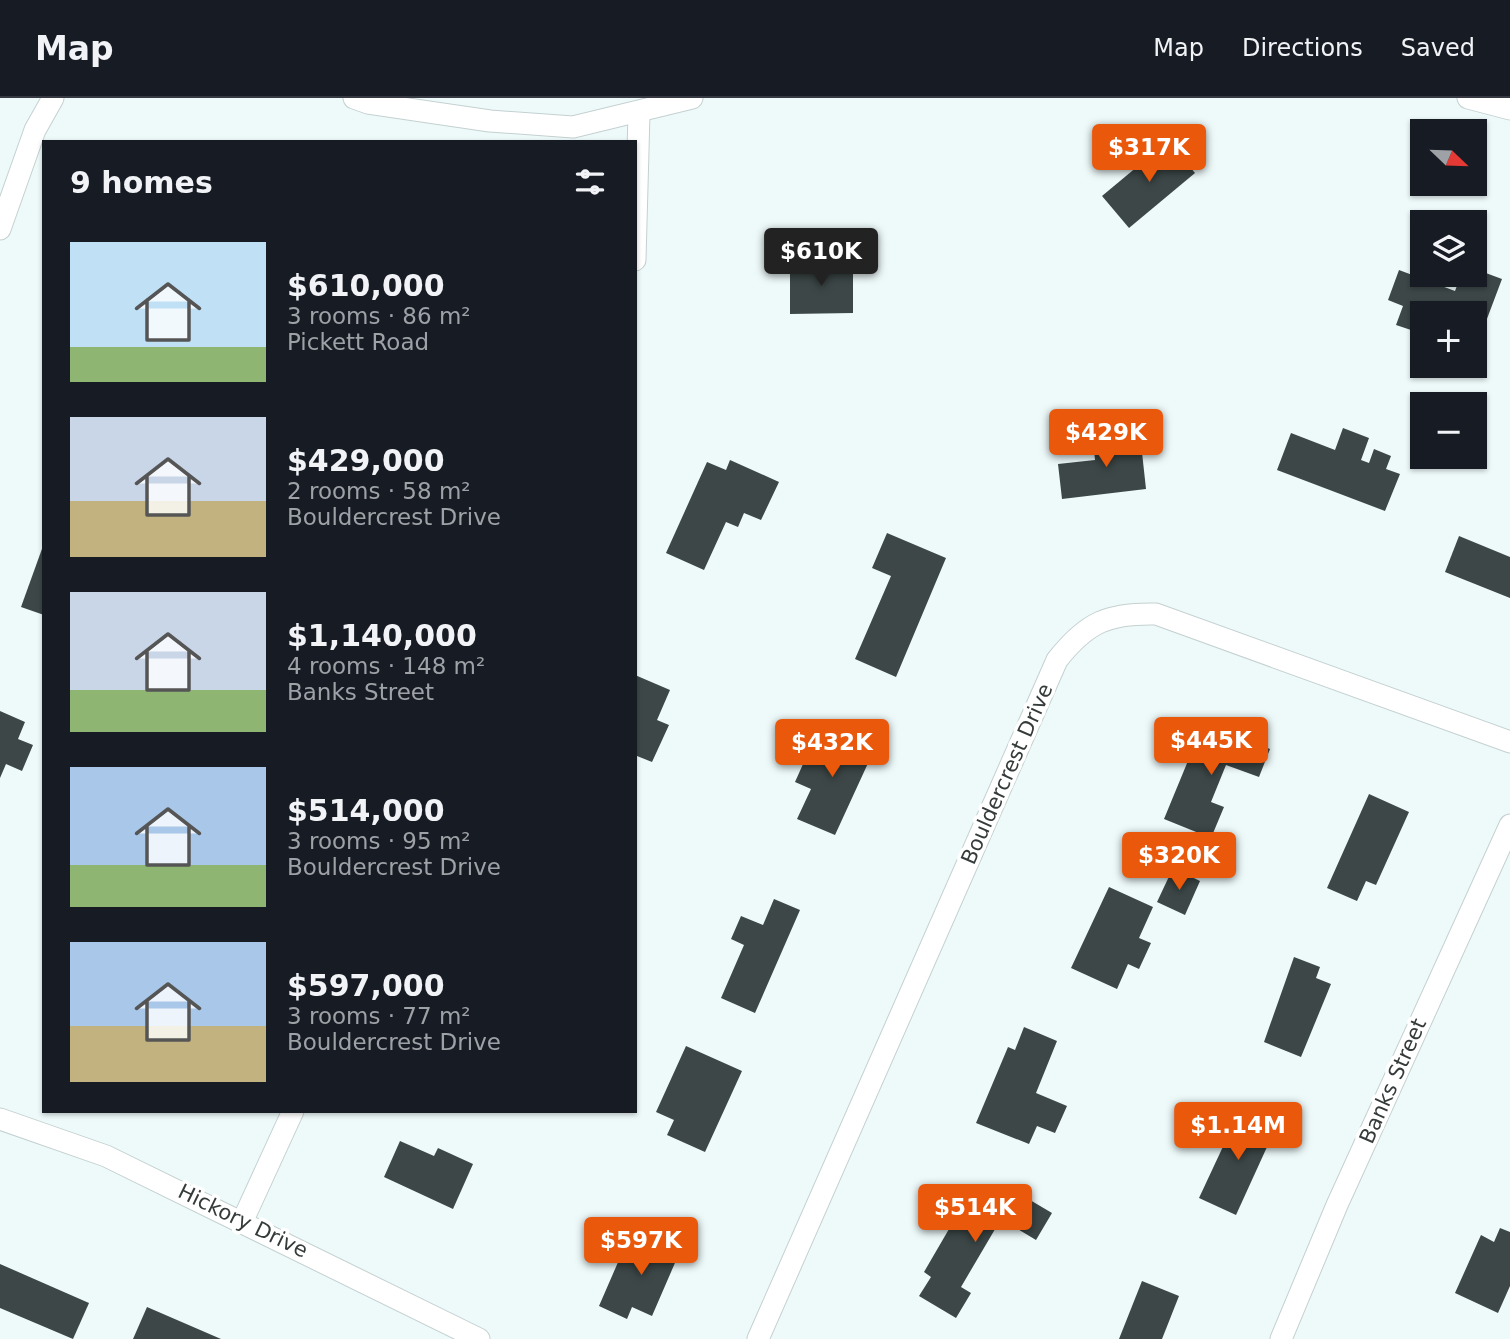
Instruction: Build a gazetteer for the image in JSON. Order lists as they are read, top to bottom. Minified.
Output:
{"streets":{"street":["Bouldercrest Drive","Banks Street","Hickory Drive"]},"north":"bottom right","page":{"header":"Map","nav":["Map","Directions","Saved"],"map_buttons":["+","−"],"price":["$317K","$610K","$429K","$445K","$432K","$320K","$1.14M","$514K","$597K"],"heading":"9 homes","list":[{"name":"$610,000","note":"3 rooms · 86 m² · Pickett Road"},{"name":"$429,000","note":"2 rooms · 58 m² · Bouldercrest Drive"},{"name":"$1,140,000","note":"4 rooms · 148 m² · Banks Street"},{"name":"$514,000","note":"3 rooms · 95 m² · Bouldercrest Drive"},{"name":"$597,000","note":"3 rooms · 77 m² · Bouldercrest Drive"}]}}
